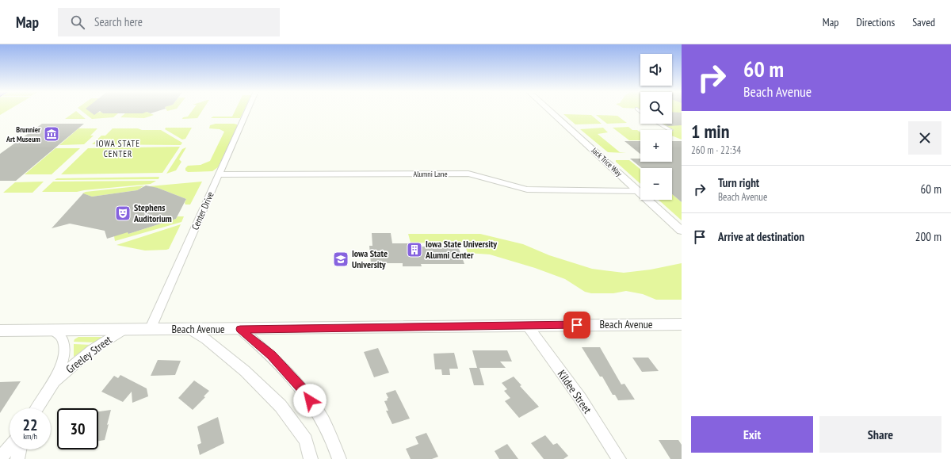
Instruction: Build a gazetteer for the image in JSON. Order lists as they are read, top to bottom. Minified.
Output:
{"streets":{"street":["Jack Trice Way","Alumni Lane","Center Drive","Beach Avenue","Greeley Street","Kildee Street"]},"crossings":[["Jack Trice Way","Alumni Lane"],["Alumni Lane","Center Drive"],["Center Drive","Beach Avenue"],["Beach Avenue","Greeley Street"],["Beach Avenue","Kildee Street"]],"districts":["IOWA STATE CENTER"],"places":{"museum":["Brunnier Art Museum"],"theatre":["Stephens Auditorium"],"building":["Iowa State University Alumni Center"],"school or university":["Iowa State University"]},"page":{"header":"Map","search":"Search here","nav":["Map","Directions","Saved"],"turn":["60 m","Beach Avenue"],"map_buttons":["+","−"],"heading":["1 min","260 m · 22:34"],"list":[{"name":"Turn right","note":"Beach Avenue","value":"60 m"},{"name":"Arrive at destination","value":"200 m"}],"speed":"22 km/h","limit":"30","buttons":["Exit","Share"]}}
